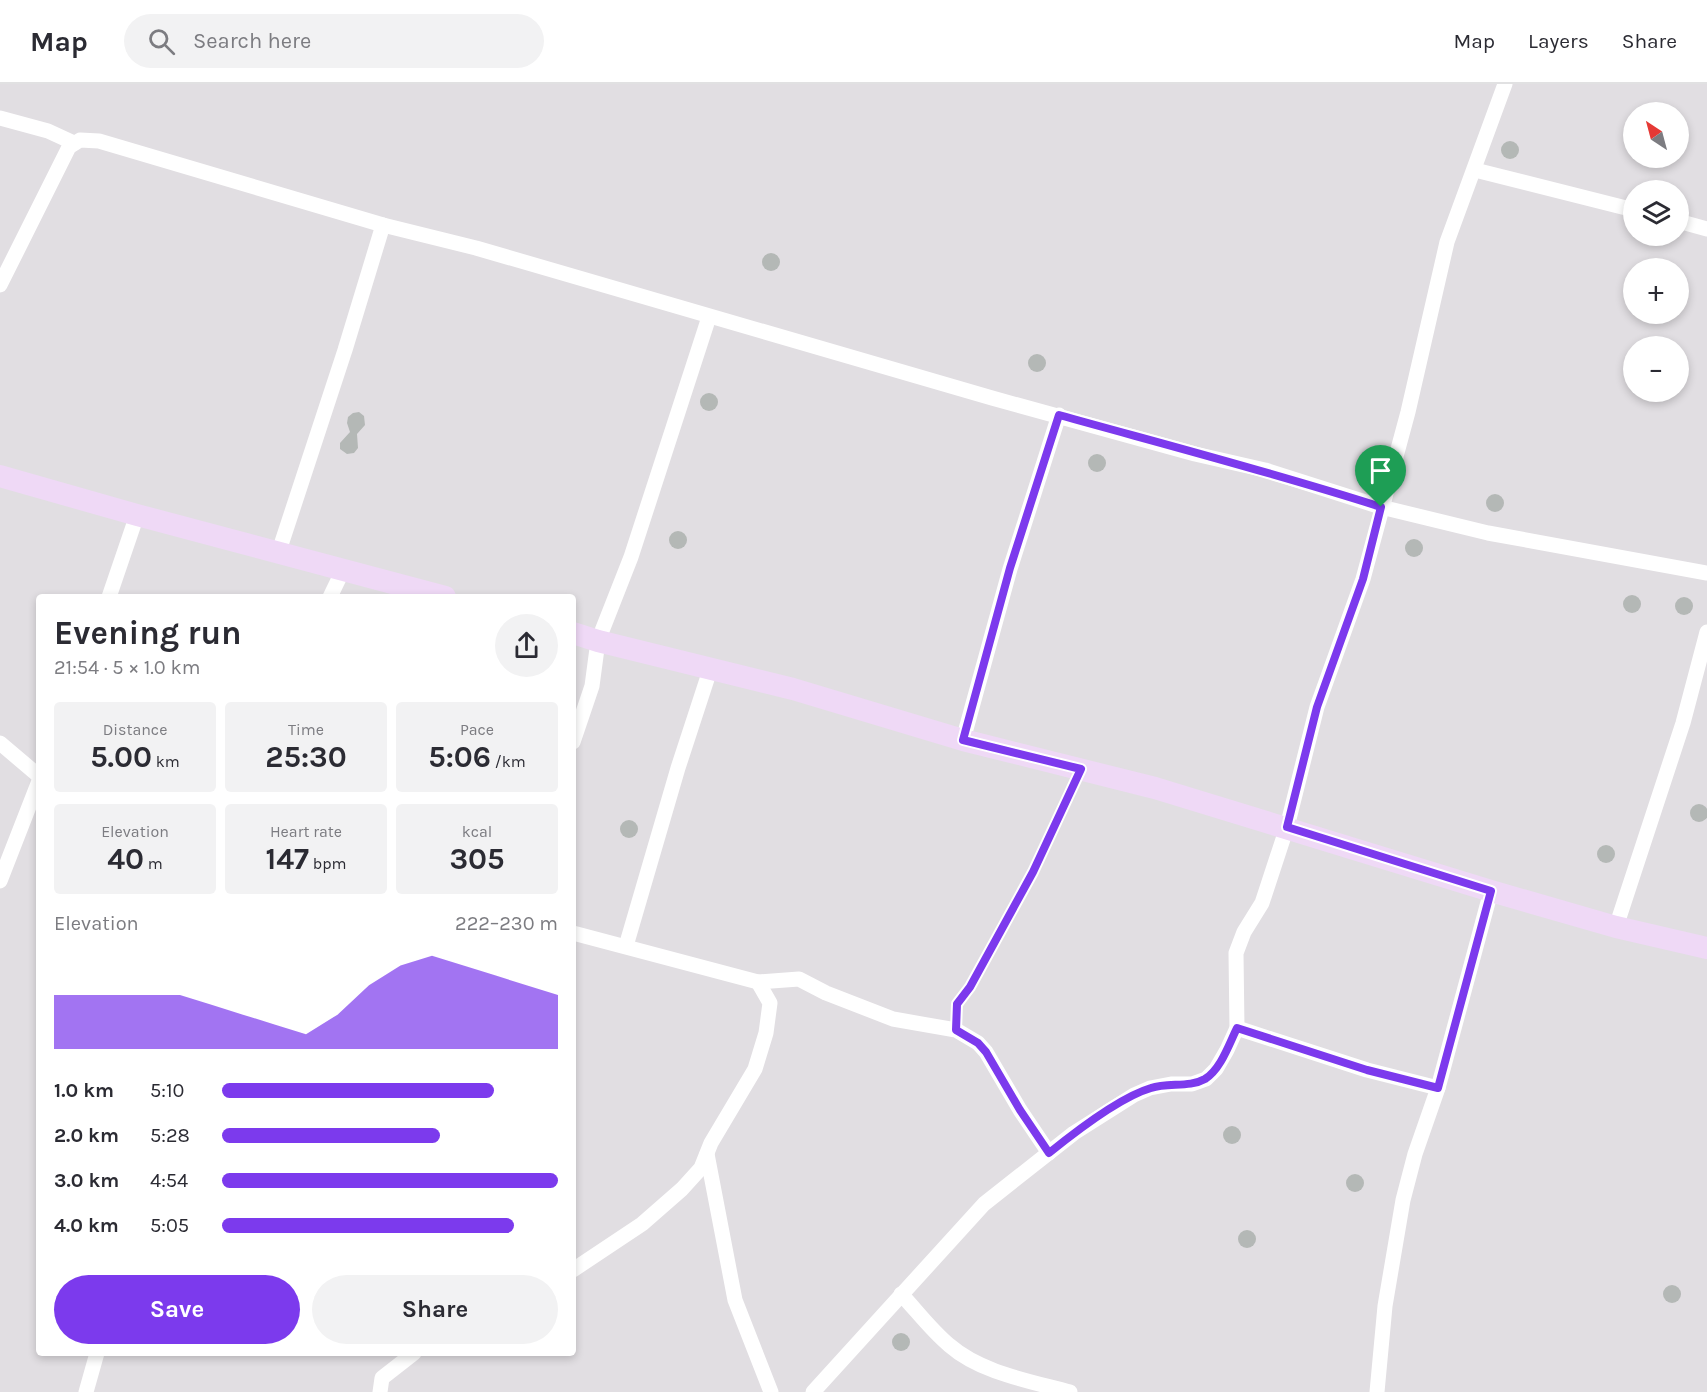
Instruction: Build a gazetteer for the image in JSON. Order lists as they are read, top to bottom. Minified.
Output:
{"north":"top left","page":{"header":"Map","search":"Search here","nav":["Map","Layers","Share"],"map_buttons":["+","−"],"heading":["Evening run","21:54 · 5 × 1.0 km"],"stats":[["Distance","5.00 km"],["Time","25:30"],["Pace","5:06 /km"],["Elevation","40 m"],["Heart rate","147 bpm"],["kcal","305"]],"chart":["Elevation","222–230 m"],"list":[{"name":"1.0 km","note":"5:10"},{"name":"2.0 km","note":"5:28"},{"name":"3.0 km","note":"4:54"},{"name":"4.0 km","note":"5:05"}],"buttons":["Save","Share"]}}
